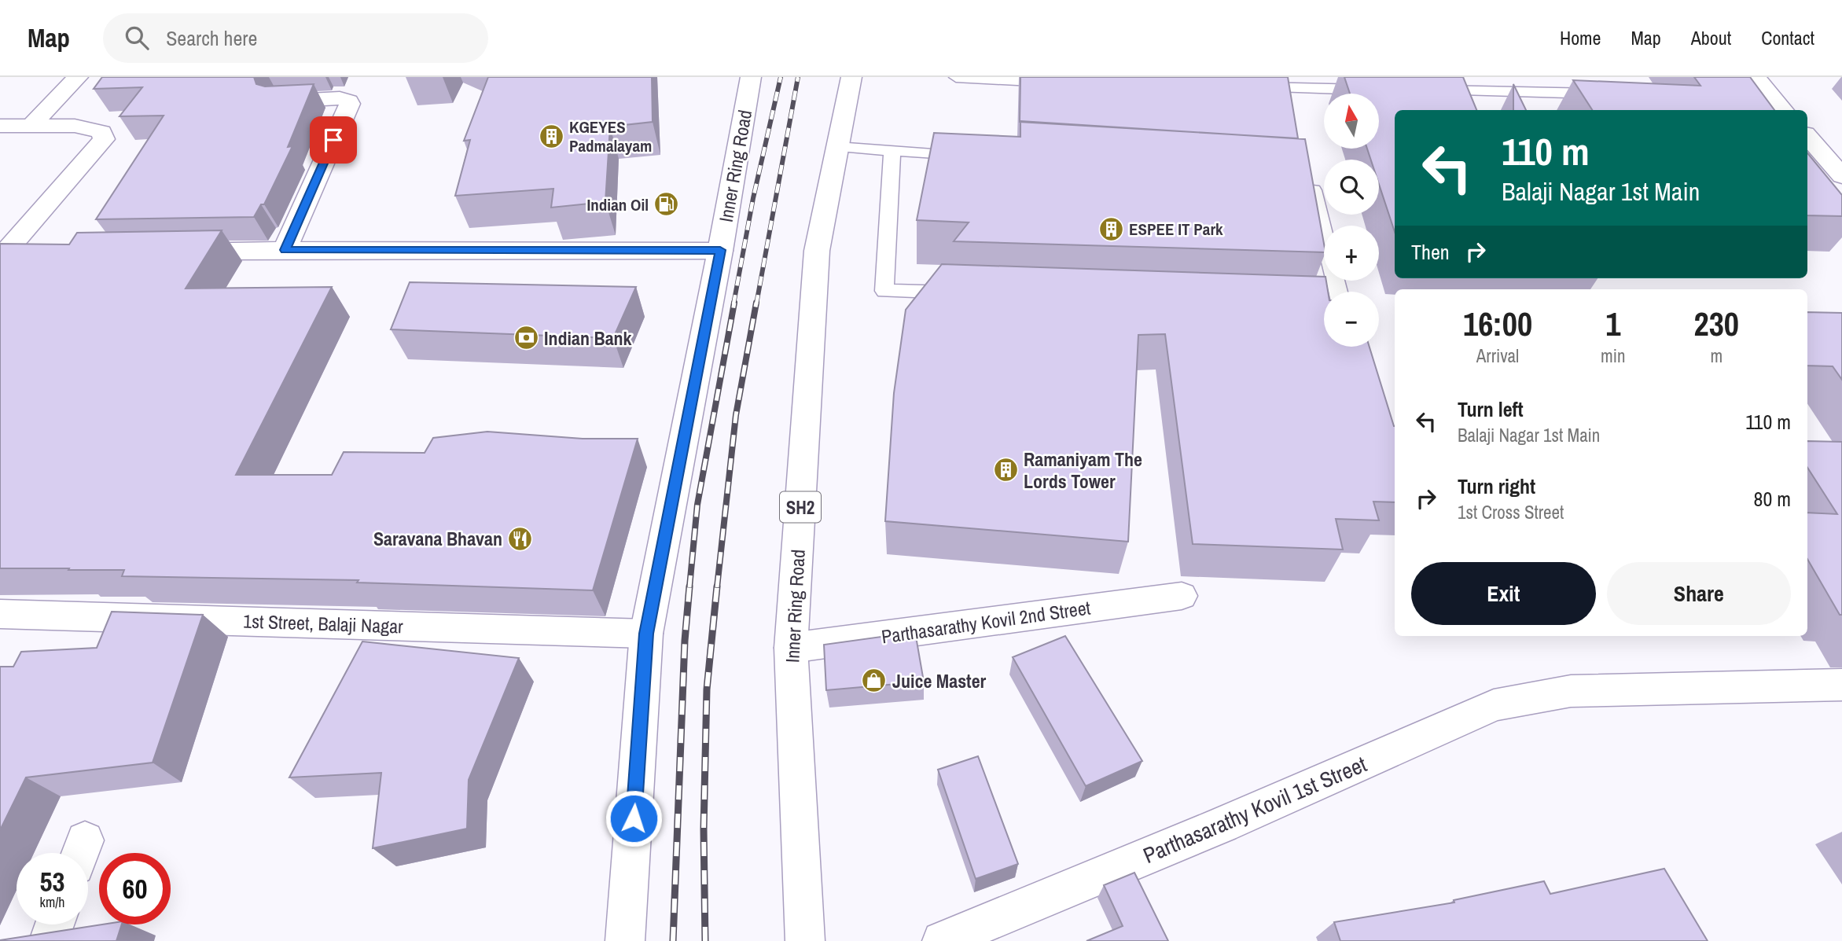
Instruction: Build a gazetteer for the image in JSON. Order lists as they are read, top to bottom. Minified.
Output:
{"streets":{"street":["Inner Ring Road","SH2","Parthasarathy Kovil 2nd Street","1st Street, Balaji Nagar","Parthasarathy Kovil 1st Street"]},"crossings":[["Inner Ring Road","Parthasarathy Kovil 2nd Street"],["Inner Ring Road","1st Street, Balaji Nagar"]],"places":{"building":["KGEYES Padmalayam","ESPEE IT Park","Ramaniyam The Lords Tower"],"fuel station":["Indian Oil"],"bank":["Indian Bank"],"restaurant":["Saravana Bhavan"],"shop":["Juice Master"]},"north":"top","page":{"header":"Map","search":"Search here","nav":["Home","Map","About","Contact"],"map_buttons":["+","−"],"turn":["110 m","Balaji Nagar 1st Main"],"then":"Then","eta":["16:00","Arrival","1","min","230","m"],"list":[{"name":"Turn left","note":"Balaji Nagar 1st Main","value":"110 m"},{"name":"Turn right","note":"1st Cross Street","value":"80 m"}],"buttons":["Exit","Share"],"speed":"53 km/h","limit":"60"}}
